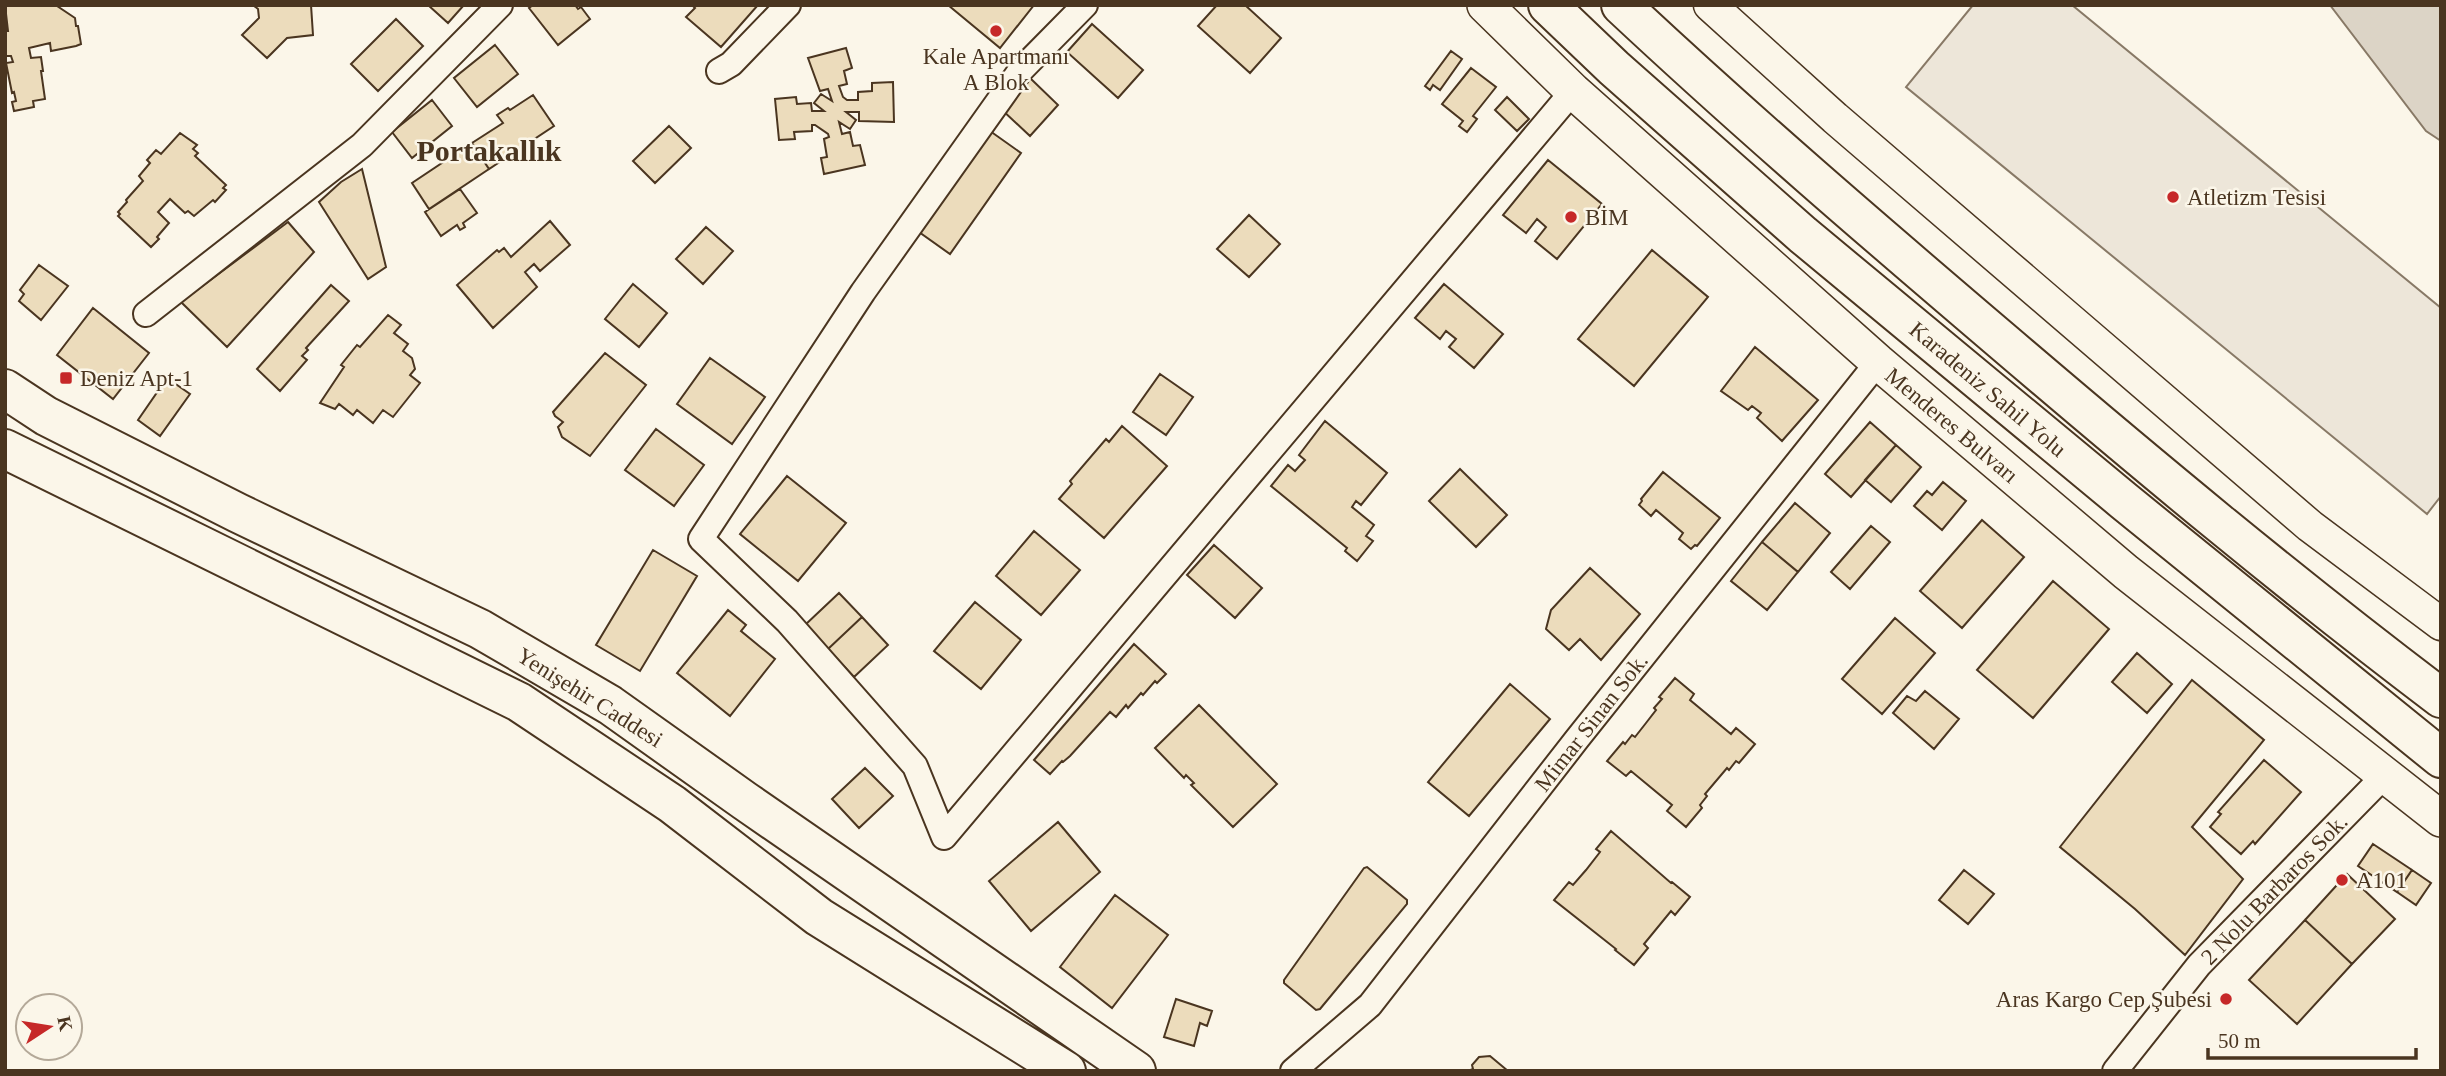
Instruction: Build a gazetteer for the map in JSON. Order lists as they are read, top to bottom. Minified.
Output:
{"streets":{"main road":["Karadeniz Sahil Yolu","Menderes Bulvarı","Yenişehir Caddesi"],"street":["Mimar Sinan Sok.","2 Nolu Barbaros Sok."]},"crossings":[["Menderes Bulvarı","Mimar Sinan Sok."],["Menderes Bulvarı","2 Nolu Barbaros Sok."]],"districts":["Portakallık"],"places":{"other":["Kale Apartmanı A Blok","Atletizm Tesisi","BİM","A101","Aras Kargo Cep Şubesi"],"transit":["Deniz Apt-1"]},"scale_bar":"50 m","north":"right"}
